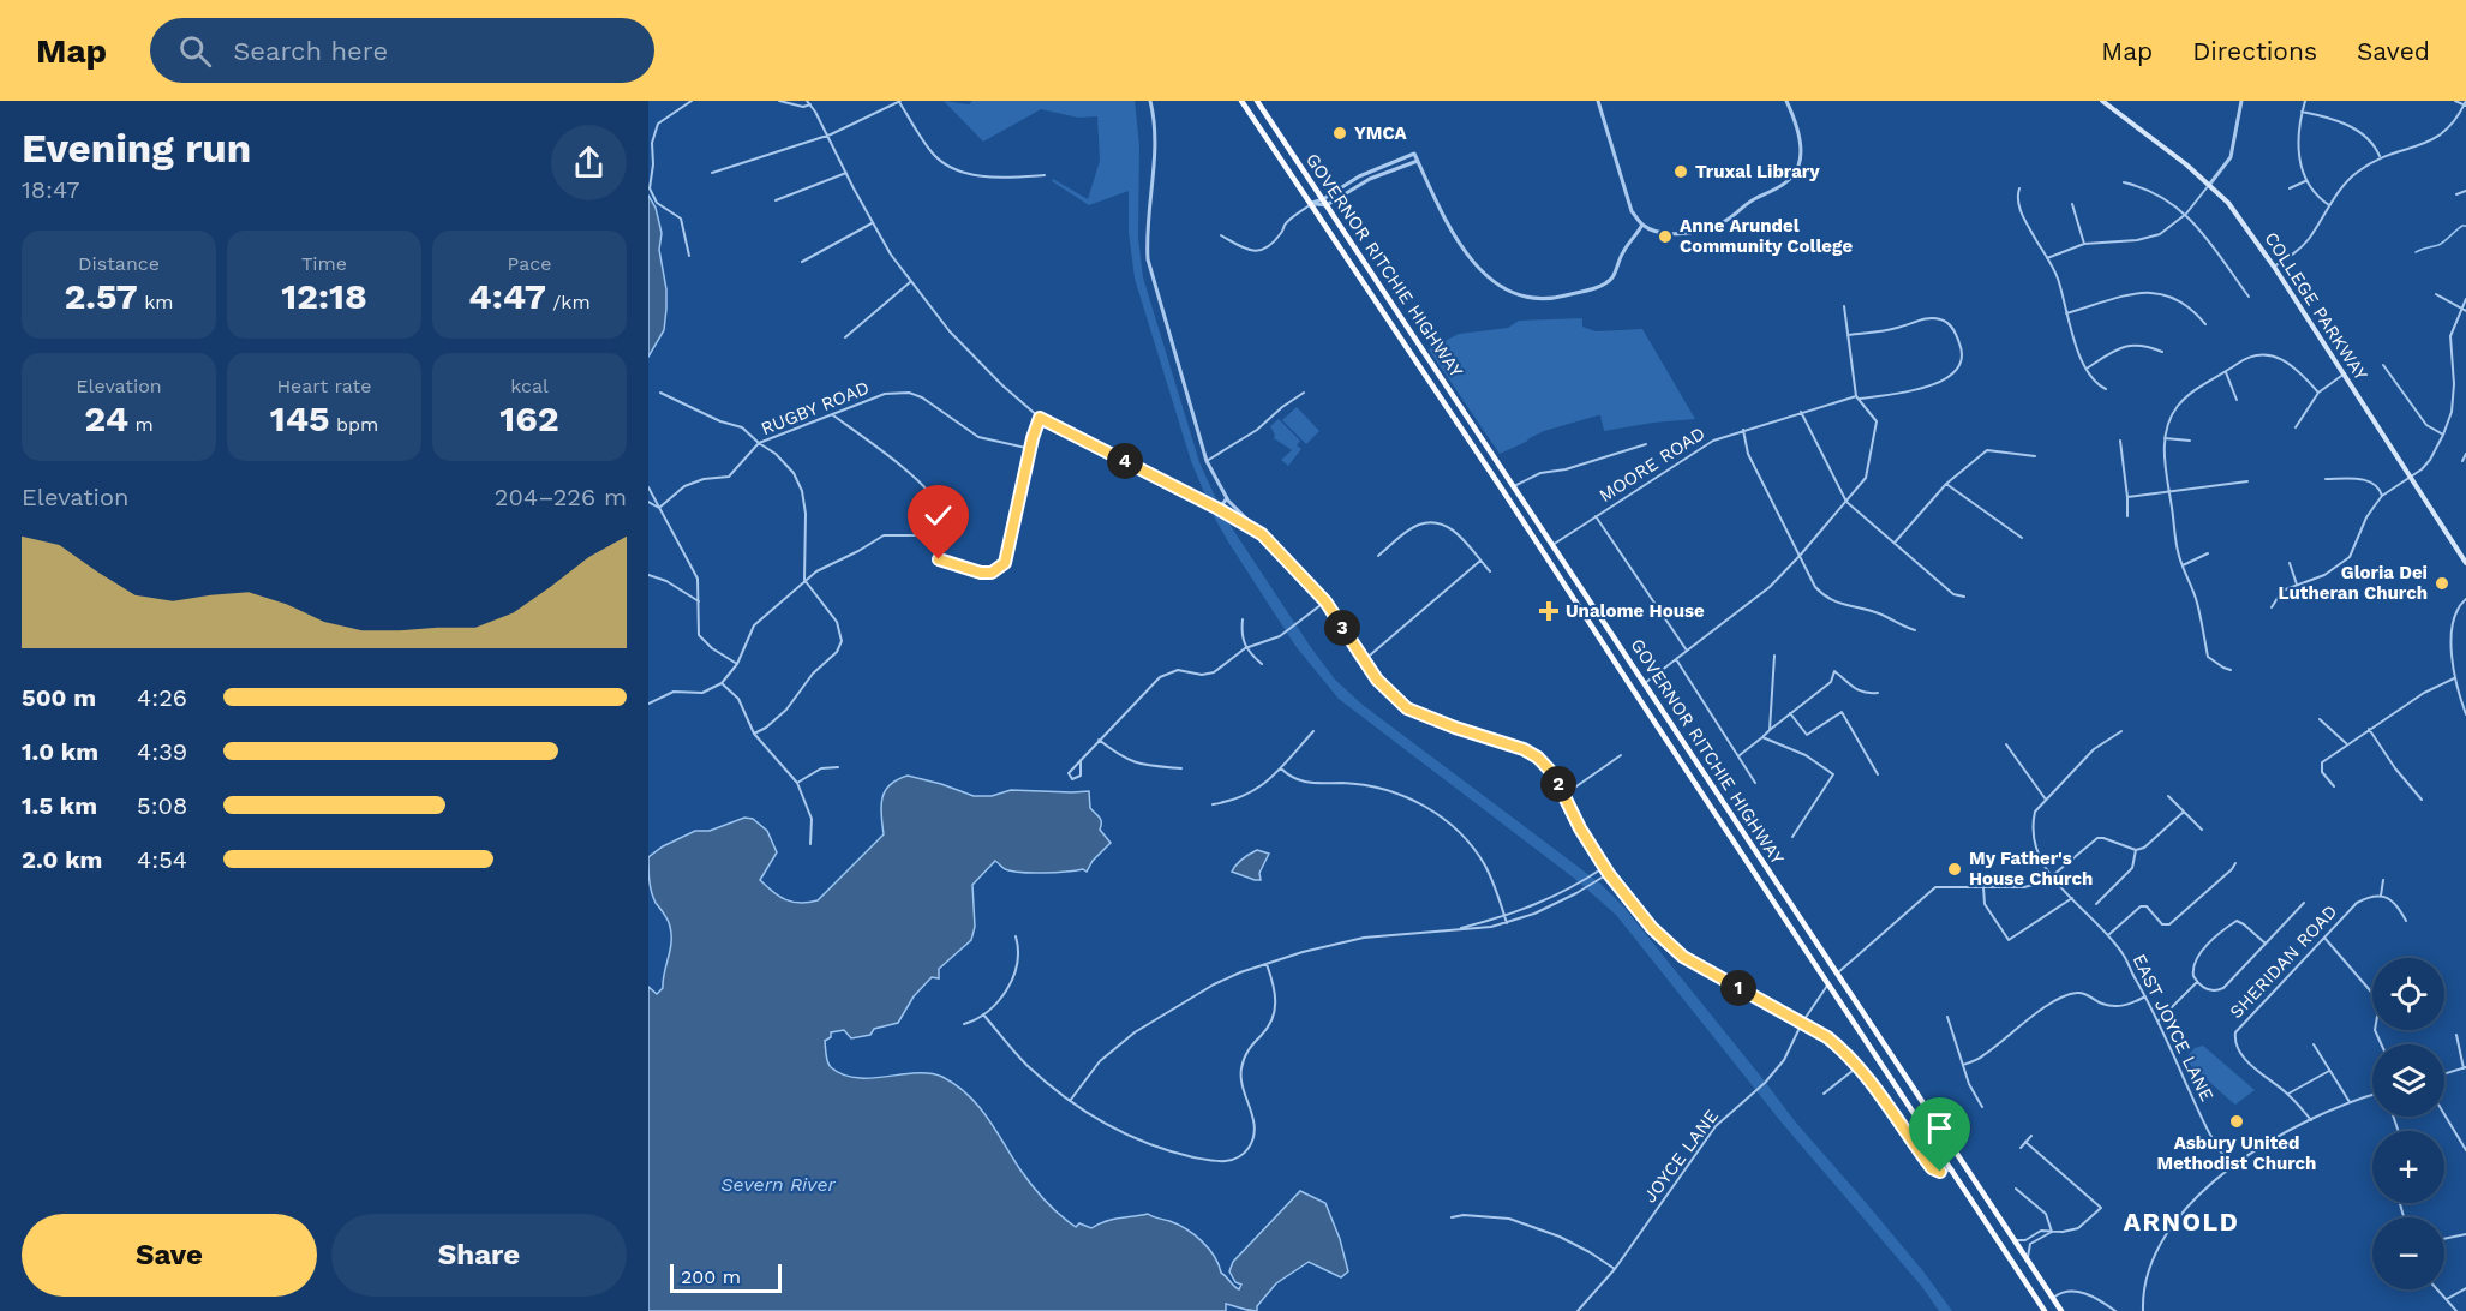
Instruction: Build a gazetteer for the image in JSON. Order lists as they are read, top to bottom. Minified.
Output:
{"streets":{"highway":["GOVERNOR RITCHIE HIGHWAY"],"main road":["COLLEGE PARKWAY"],"street":["RUGBY ROAD","MOORE ROAD","SHERIDAN ROAD","EAST JOYCE LANE","JOYCE LANE"]},"crossings":[["GOVERNOR RITCHIE HIGHWAY","MOORE ROAD"],["GOVERNOR RITCHIE HIGHWAY","JOYCE LANE"]],"districts":["ARNOLD"],"water":["Severn River"],"places":{"other":["YMCA","Truxal Library","Anne Arundel Community College","Gloria Dei Lutheran Church","My Father's House Church","Asbury United Methodist Church"],"health":["Unalome House"]},"scale_bar":"200 m","page":{"header":"Map","search":"Search here","nav":["Map","Directions","Saved"],"heading":["Evening run","18:47"],"stats":[["Distance","2.57 km"],["Time","12:18"],["Pace","4:47 /km"],["Elevation","24 m"],["Heart rate","145 bpm"],["kcal","162"]],"pins":["4","3","2","1"],"chart":["Elevation","204–226 m"],"list":[{"name":"500 m","note":"4:26"},{"name":"1.0 km","note":"4:39"},{"name":"1.5 km","note":"5:08"},{"name":"2.0 km","note":"4:54"}],"map_buttons":["+","−"],"buttons":["Save","Share"],"scale":"200 m"}}
